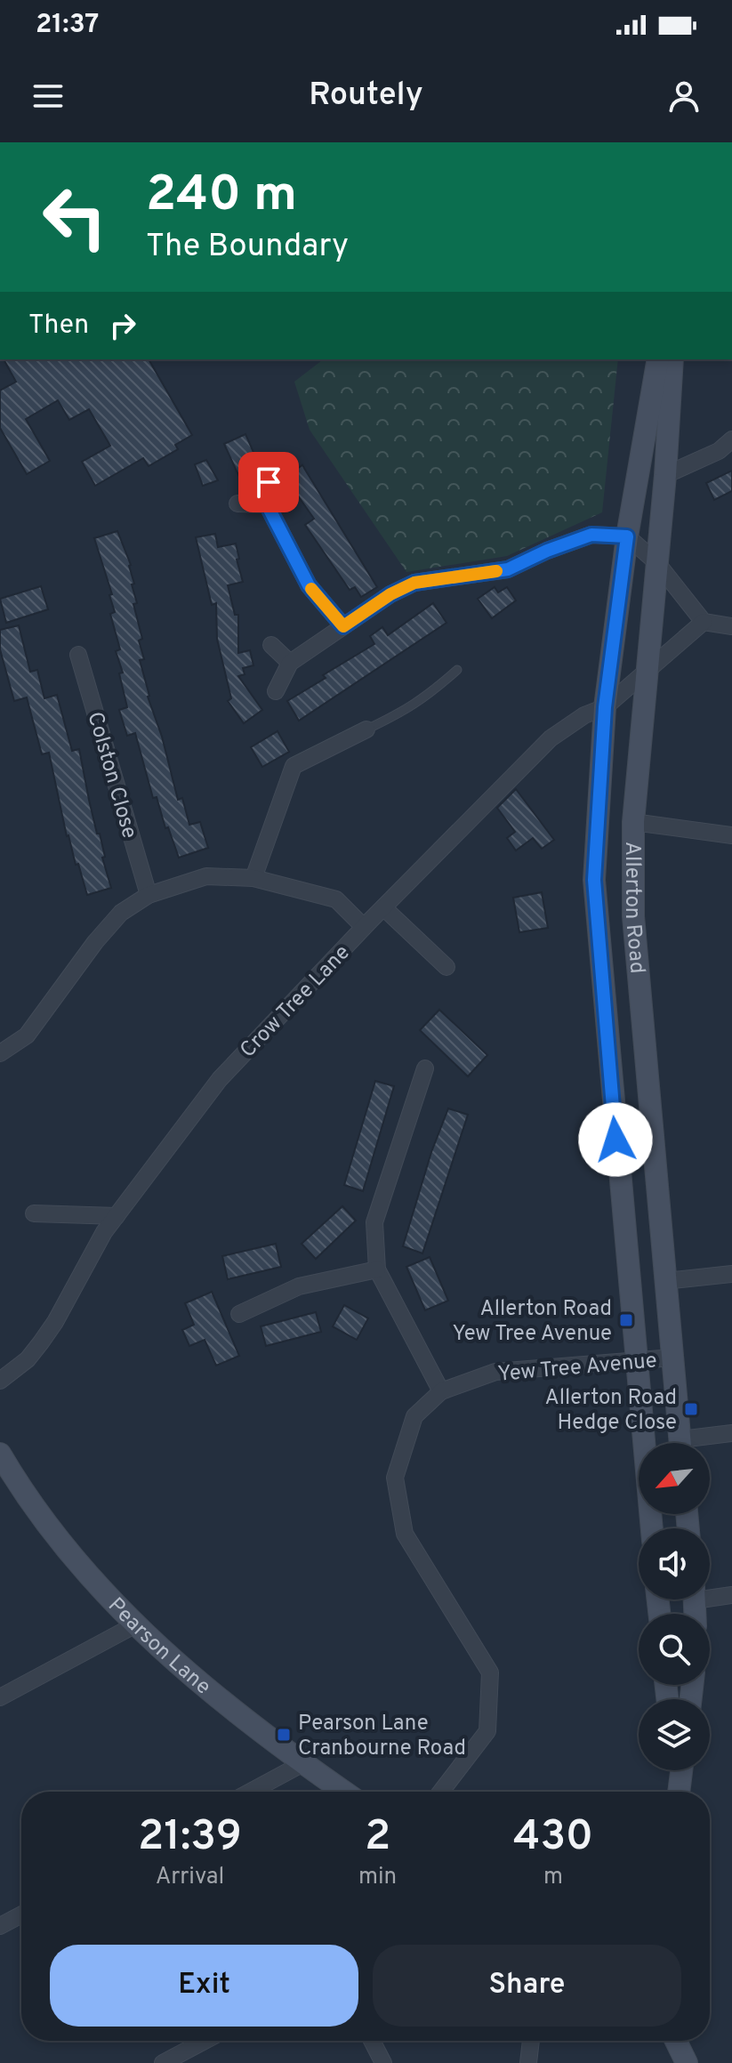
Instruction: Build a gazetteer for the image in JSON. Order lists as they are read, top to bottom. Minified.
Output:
{"streets":{"street":["Colston Close","Allerton Road","Crow Tree Lane","Yew Tree Avenue","Pearson Lane"]},"crossings":[["Allerton Road","Crow Tree Lane"],["Allerton Road","Yew Tree Avenue"]],"places":{"transit":["Allerton Road Yew Tree Avenue","Allerton Road Hedge Close","Pearson Lane Cranbourne Road"]},"north":"bottom left","page":{"status":"21:37","header":"Routely","turn":["240 m","The Boundary"],"then":"Then","eta":["21:39","Arrival","2","min","430","m"],"buttons":["Exit","Share"]}}
